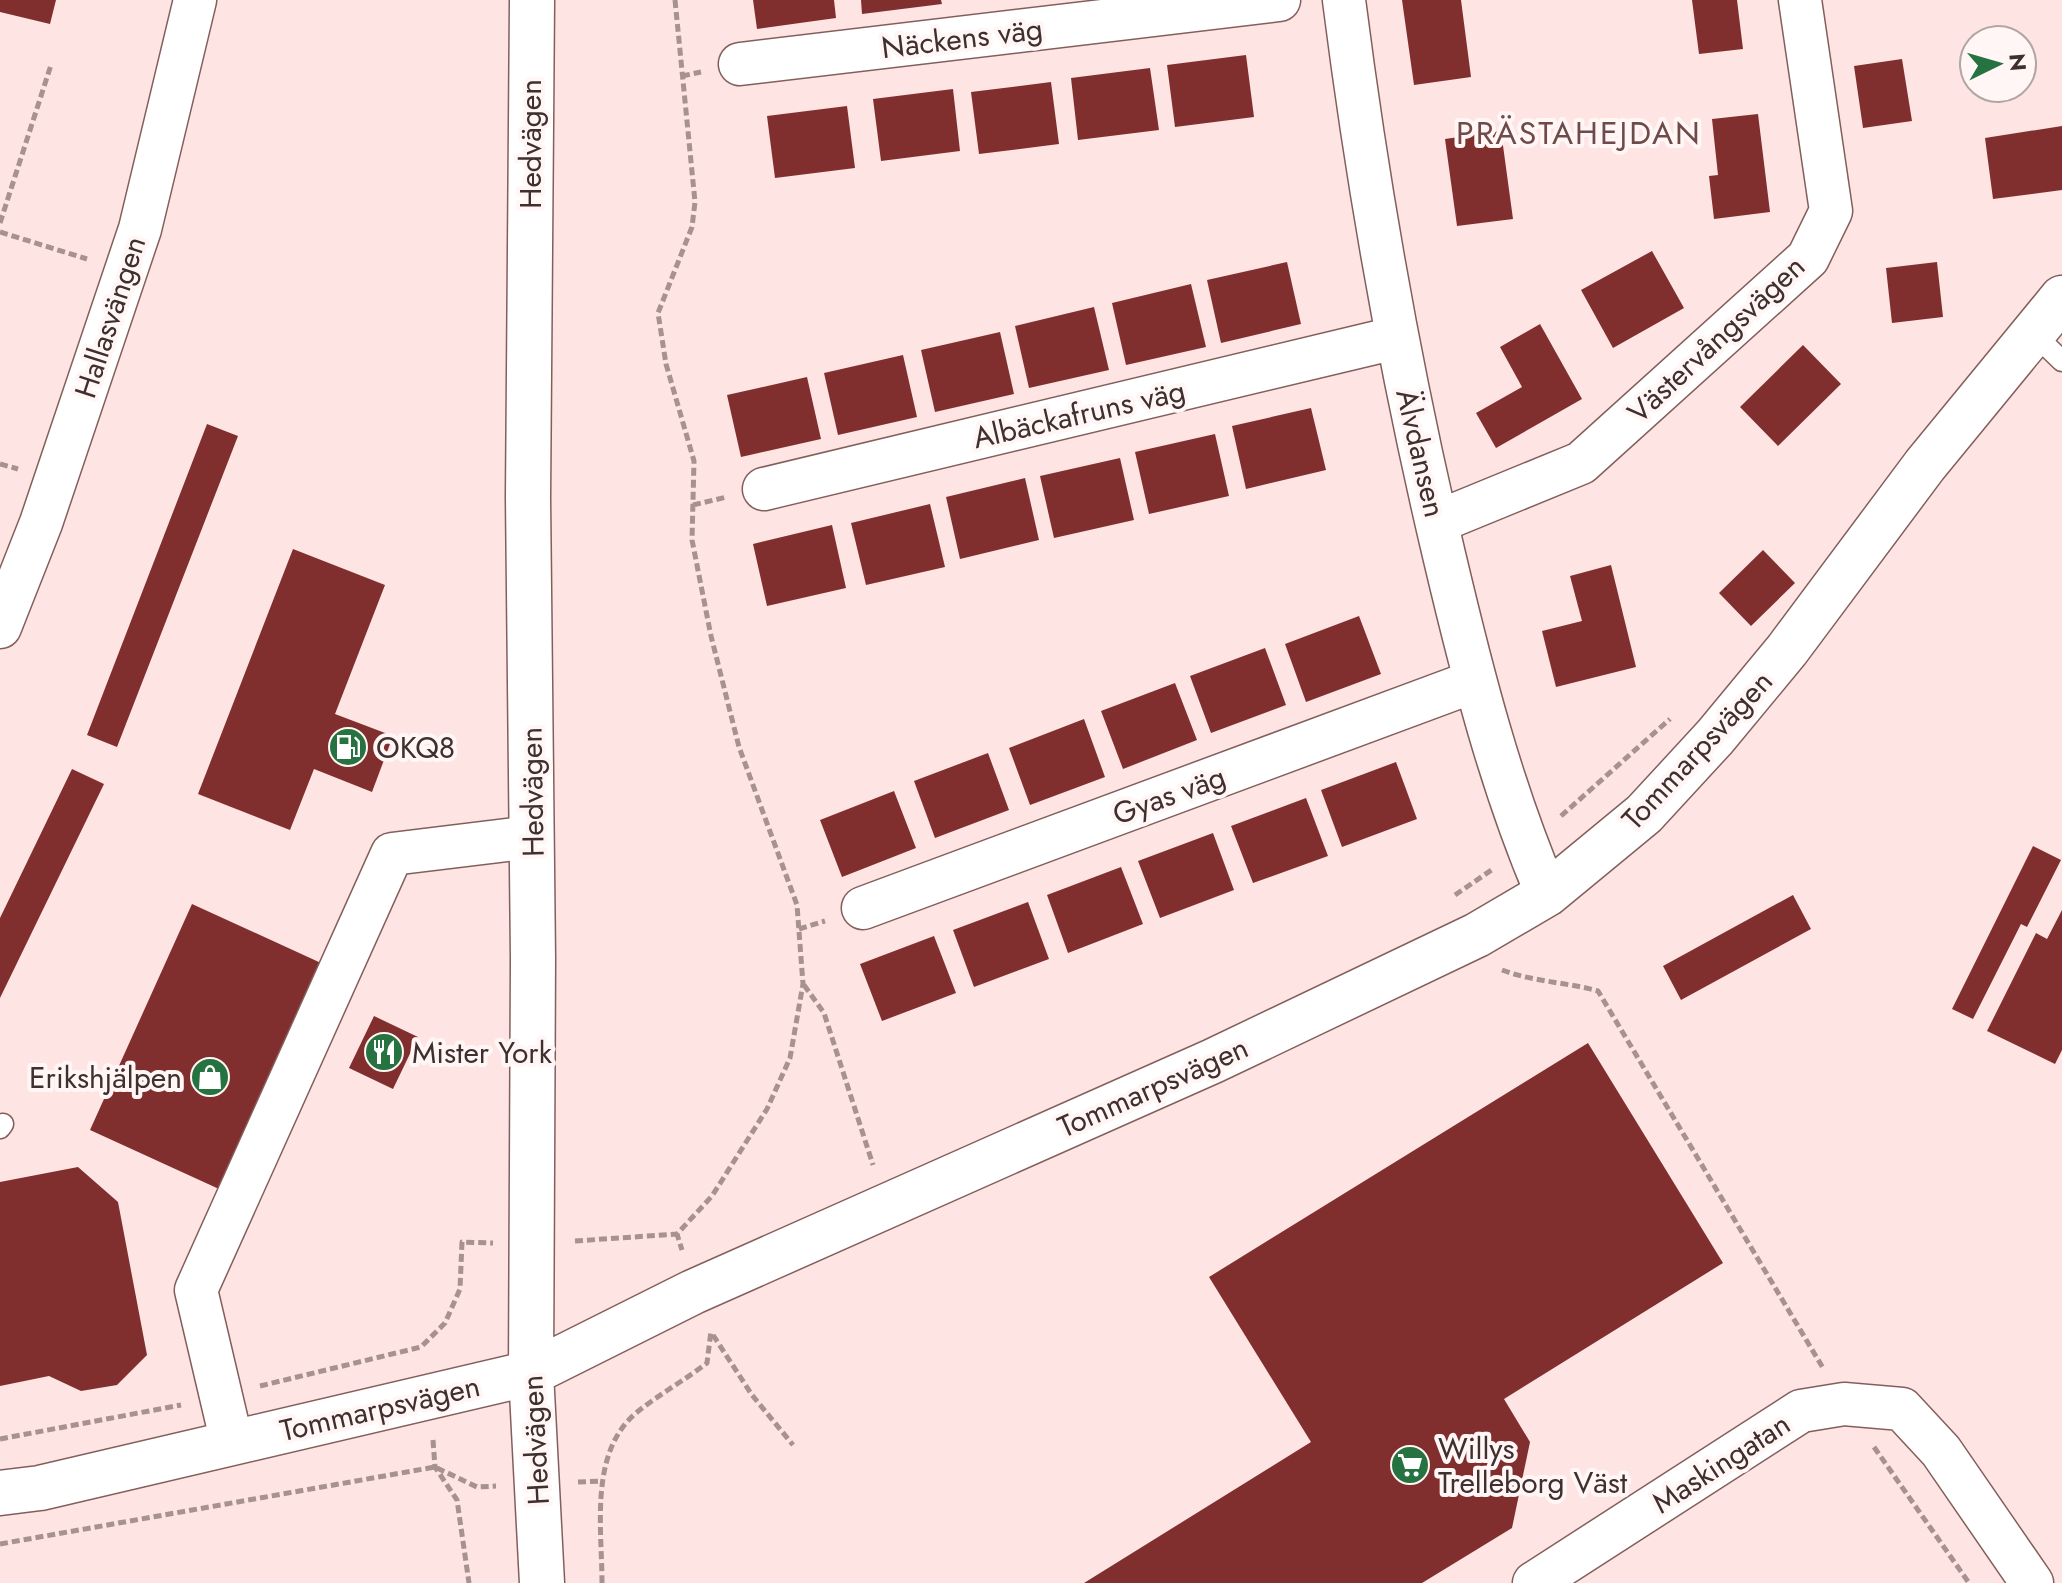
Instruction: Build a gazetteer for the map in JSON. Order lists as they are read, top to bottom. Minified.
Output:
{"streets":{"street":["Näckens väg","Hedvägen","Hallasvängen","Västervångsvägen","Albäckafruns väg","Älvdansen","Tommarpsvägen","Gyas väg","Maskingatan"]},"crossings":[["Hedvägen","Tommarpsvägen"],["Västervångsvägen","Älvdansen"],["Albäckafruns väg","Älvdansen"],["Älvdansen","Tommarpsvägen"],["Älvdansen","Gyas väg"]],"districts":["PRÄSTAHEJDAN"],"places":{"fuel station":["OKQ8"],"restaurant":["Mister York"],"shop":["Erikshjälpen"],"supermarket":["Willys Trelleborg Väst"]},"north":"right"}
